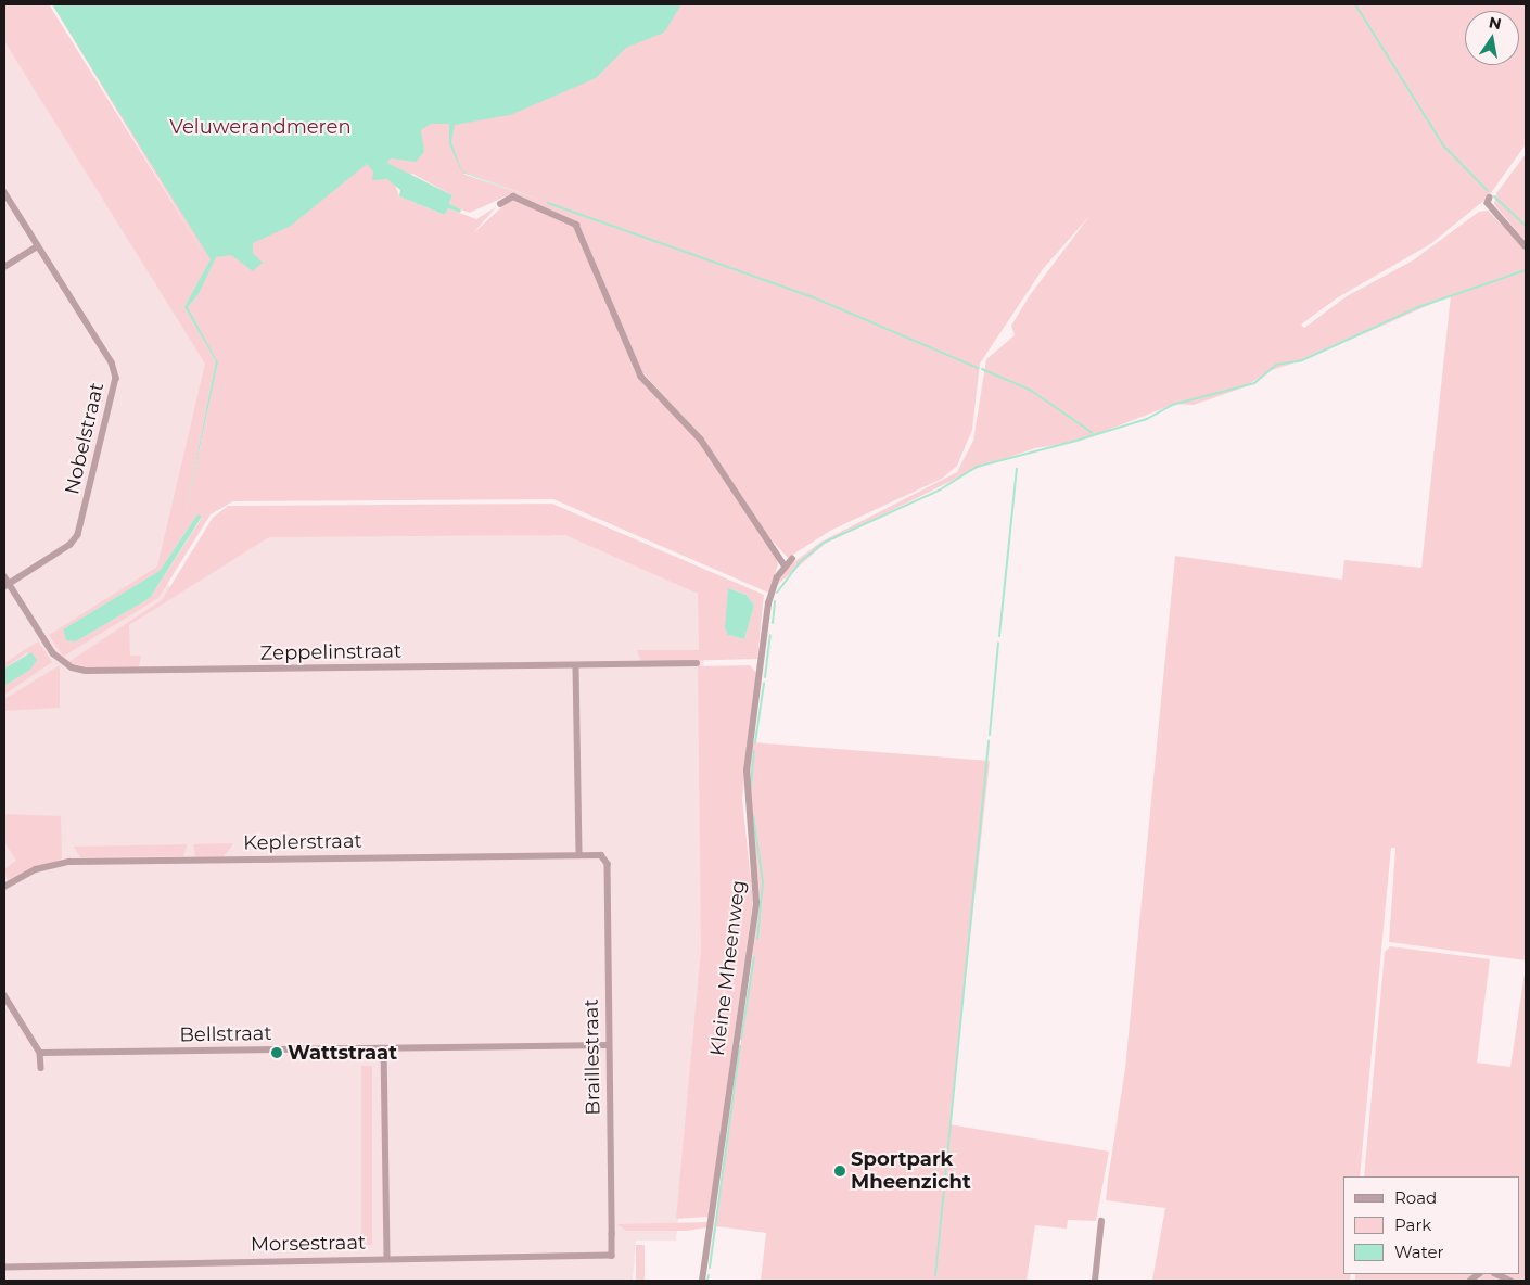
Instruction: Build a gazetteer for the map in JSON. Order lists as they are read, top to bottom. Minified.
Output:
{"streets":{"street":["Nobelstraat","Zeppelinstraat","Keplerstraat","Kleine Mheenweg","Bellstraat","Braillestraat","Morsestraat"]},"crossings":[["Nobelstraat","Zeppelinstraat"],["Keplerstraat","Braillestraat"],["Bellstraat","Braillestraat"],["Braillestraat","Morsestraat"]],"parks":["Veluwerandmeren"],"places":["Wattstraat","Sportpark Mheenzicht"],"legend":["Road","Park","Water"],"north":"top"}
